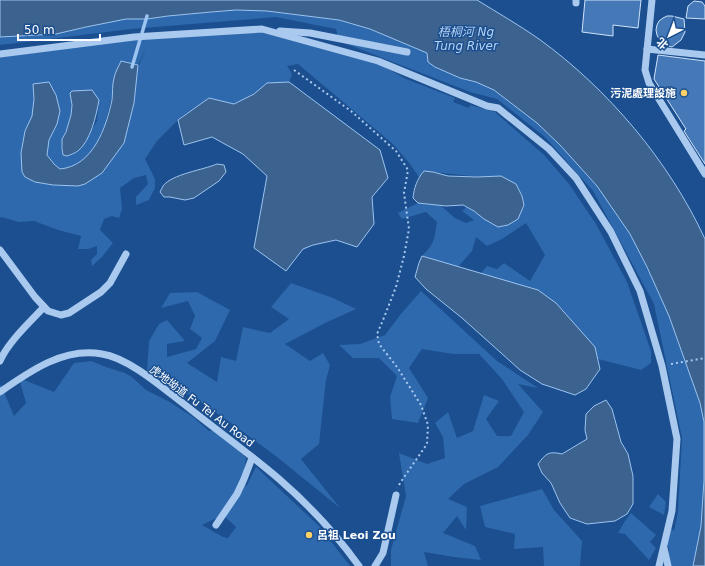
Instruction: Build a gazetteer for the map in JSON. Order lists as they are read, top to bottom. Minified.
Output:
{"streets":{"street":["虎地坳道 Fu Tei Au Road"]},"water":["梧桐河 Ng Tung River"],"places":["污泥處理設施","呂祖 Leoi Zou"],"scale_bar":"50 m","north":"bottom left"}
